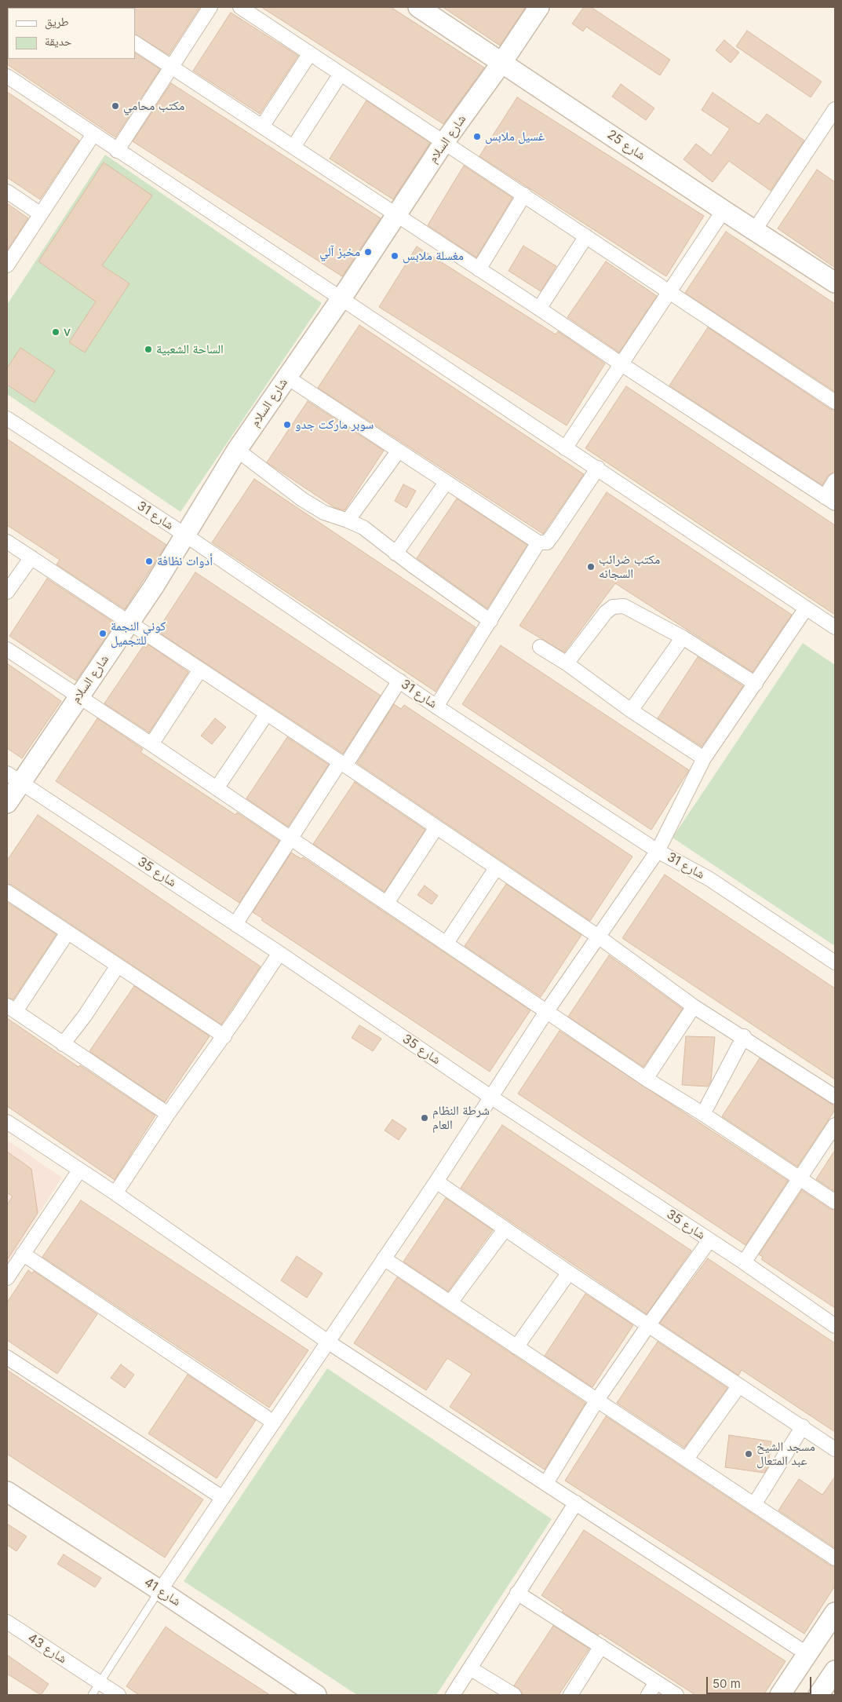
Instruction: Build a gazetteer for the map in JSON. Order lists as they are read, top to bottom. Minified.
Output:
{"streets":{"street":["شارع السلام","شارع 25","شارع 31","شارع 35","شارع 41","شارع 43"]},"crossings":[["شارع السلام","شارع 25"],["شارع السلام","شارع 31"],["شارع السلام","شارع 35"]],"places":["مكتب محامي","غسيل ملابس","مخبز آلي","مغسلة ملابس","v","الساحة الشعبية","سوبر ماركت جدو","أدوات نظافة","مكتب ضرائب السجانه","كوني النجمة للتجميل","شرطة النظام العام","مسجد الشيخ عبد المتعال"],"legend":["طريق","حديقة"],"scale_bar":"50 m"}
